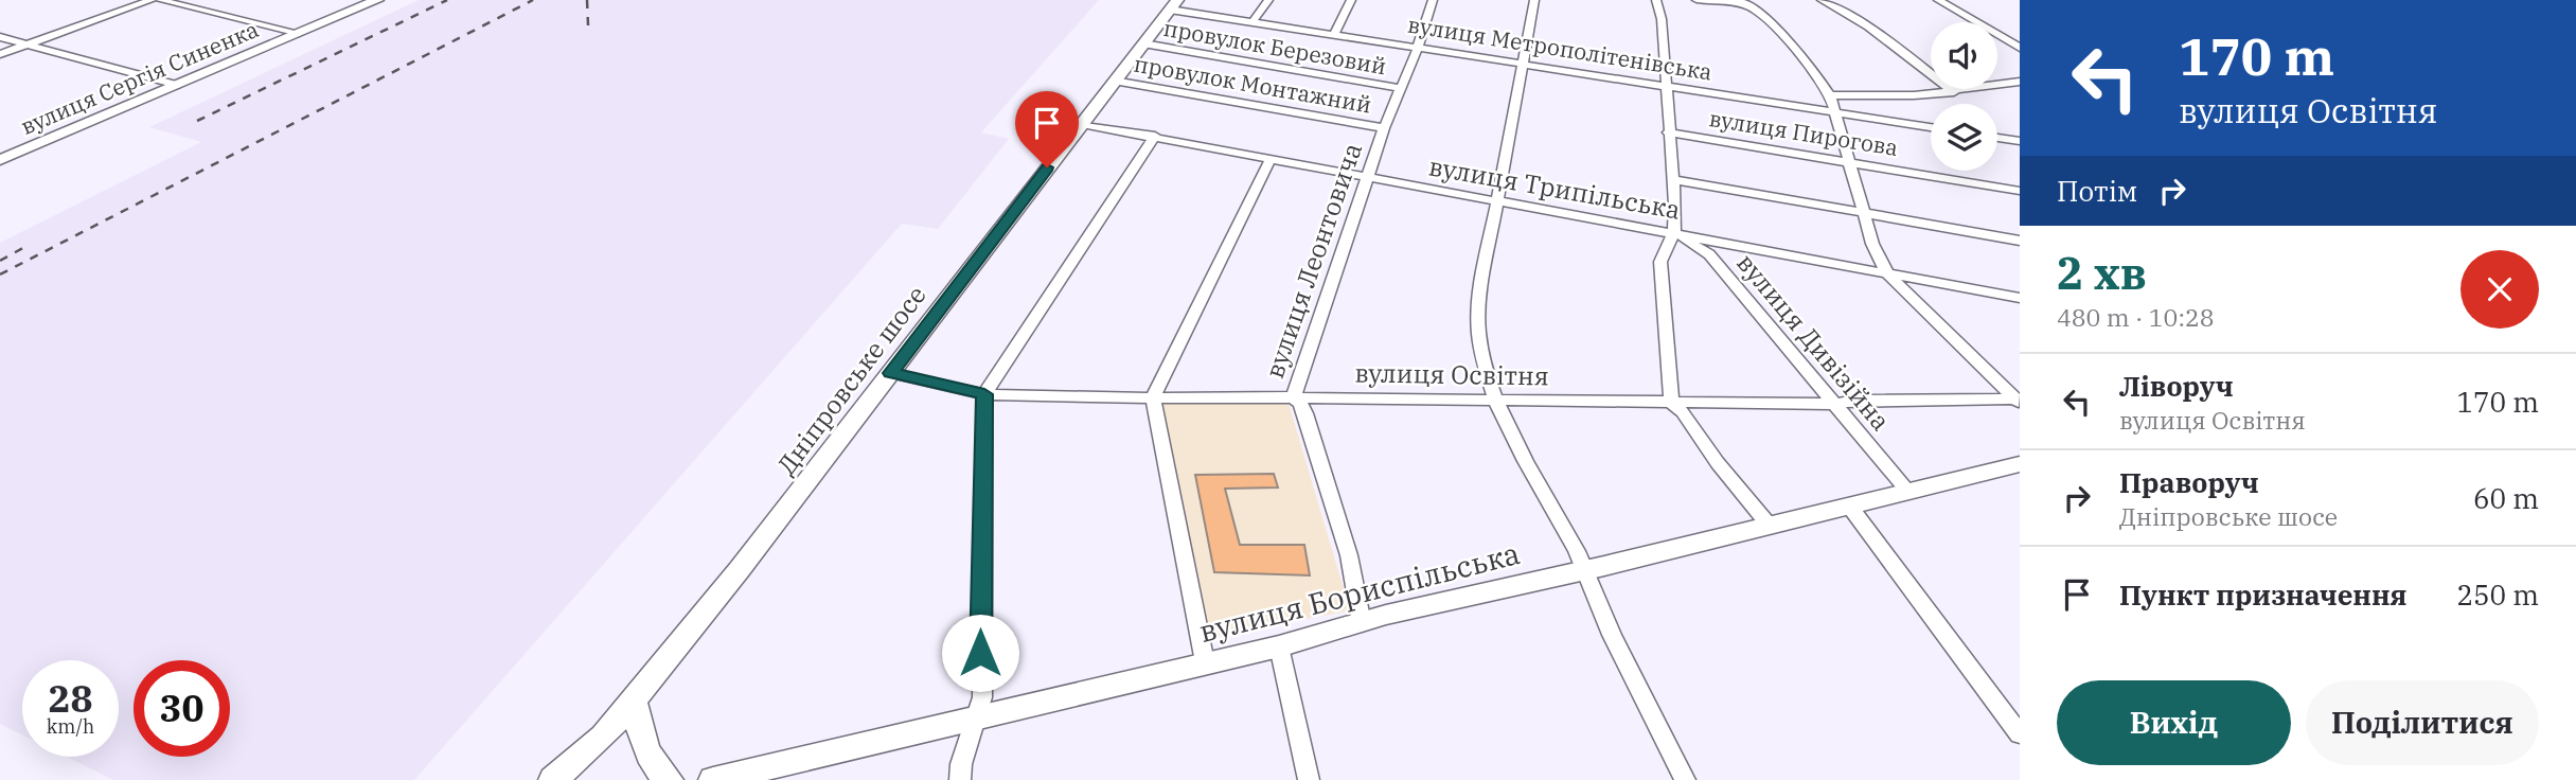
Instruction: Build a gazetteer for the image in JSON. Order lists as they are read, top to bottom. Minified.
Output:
{"streets":{"street":["провулок Березовий","вулиця Метрополітенівська","вулиця Сергія Синенка","провулок Монтажний","вулиця Пирогова","вулиця Трипільська","вулиця Леонтовича","вулиця Дивізійна","вулиця Освітня","Дніпровське шосе","вулиця Бориспільська"]},"crossings":[["провулок Березовий","вулиця Леонтовича"],["провулок Березовий","Дніпровське шосе"],["вулиця Метрополітенівська","вулиця Леонтовича"],["вулиця Метрополітенівська","Дніпровське шосе"],["провулок Монтажний","вулиця Леонтовича"],["провулок Монтажний","Дніпровське шосе"],["вулиця Трипільська","вулиця Леонтовича"],["вулиця Трипільська","вулиця Дивізійна"],["вулиця Трипільська","Дніпровське шосе"],["вулиця Леонтовича","вулиця Освітня"],["вулиця Леонтовича","вулиця Бориспільська"],["вулиця Дивізійна","вулиця Освітня"],["вулиця Дивізійна","вулиця Бориспільська"],["вулиця Освітня","Дніпровське шосе"]],"page":{"turn":["170 m","вулиця Освітня"],"then":"Потім","heading":["2 хв","480 m · 10:28"],"list":[{"name":"Ліворуч","note":"вулиця Освітня","value":"170 m"},{"name":"Праворуч","note":"Дніпровське шосе","value":"60 m"},{"name":"Пункт призначення","value":"250 m"}],"speed":"28 km/h","limit":"30","buttons":["Вихід","Поділитися"]}}
